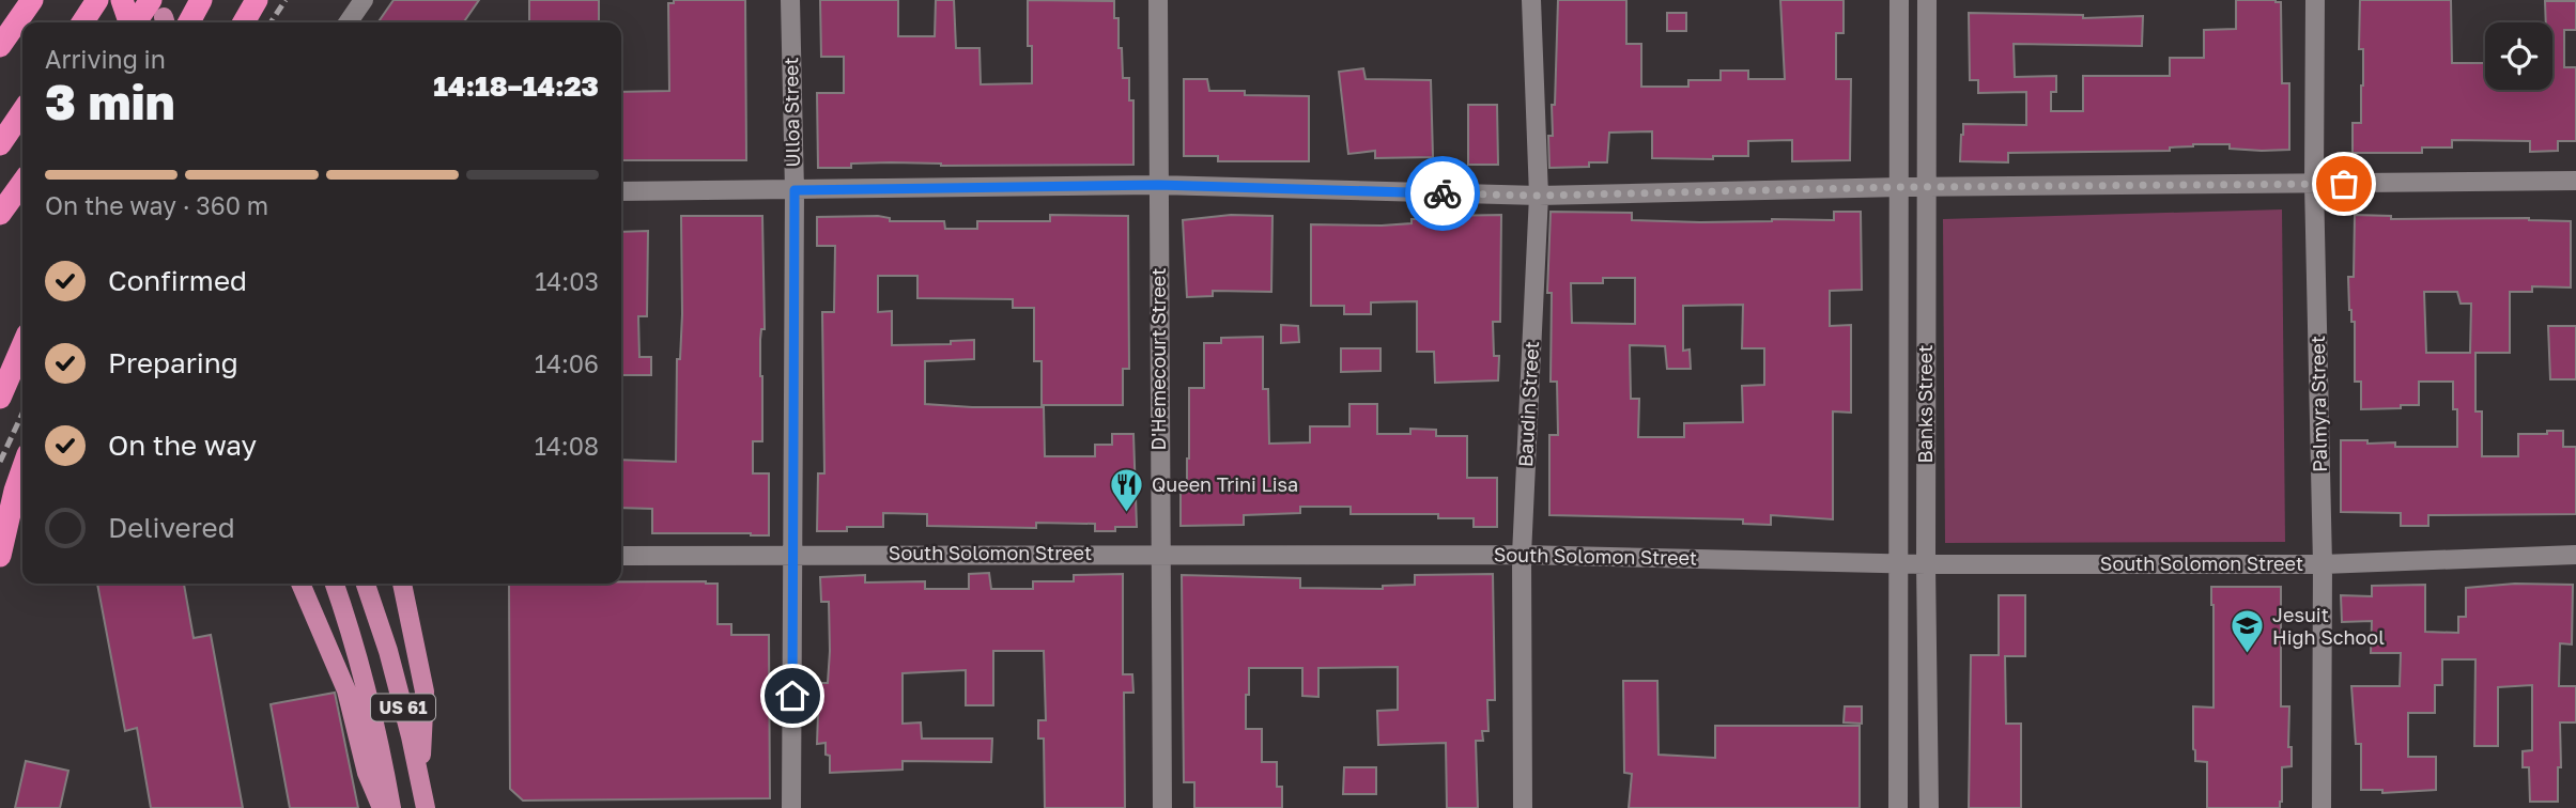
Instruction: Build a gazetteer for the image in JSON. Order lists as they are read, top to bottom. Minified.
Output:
{"streets":{"main road":["US 61"],"street":["Ulloa Street","D'Hemecourt Street","Baudin Street","Banks Street","Palmyra Street","South Solomon Street"]},"crossings":[["Ulloa Street","South Solomon Street"],["D'Hemecourt Street","South Solomon Street"],["Baudin Street","South Solomon Street"],["Banks Street","South Solomon Street"],["Palmyra Street","South Solomon Street"]],"places":{"restaurant":["Queen Trini Lisa"],"school or university":["Jesuit High School"]},"page":{"heading":["3 min","Arriving in","14:18–14:23"],"bar":"On the way · 360 m","list":[["Confirmed","14:03"],["Preparing","14:06"],["On the way","14:08"],"Delivered"]}}
